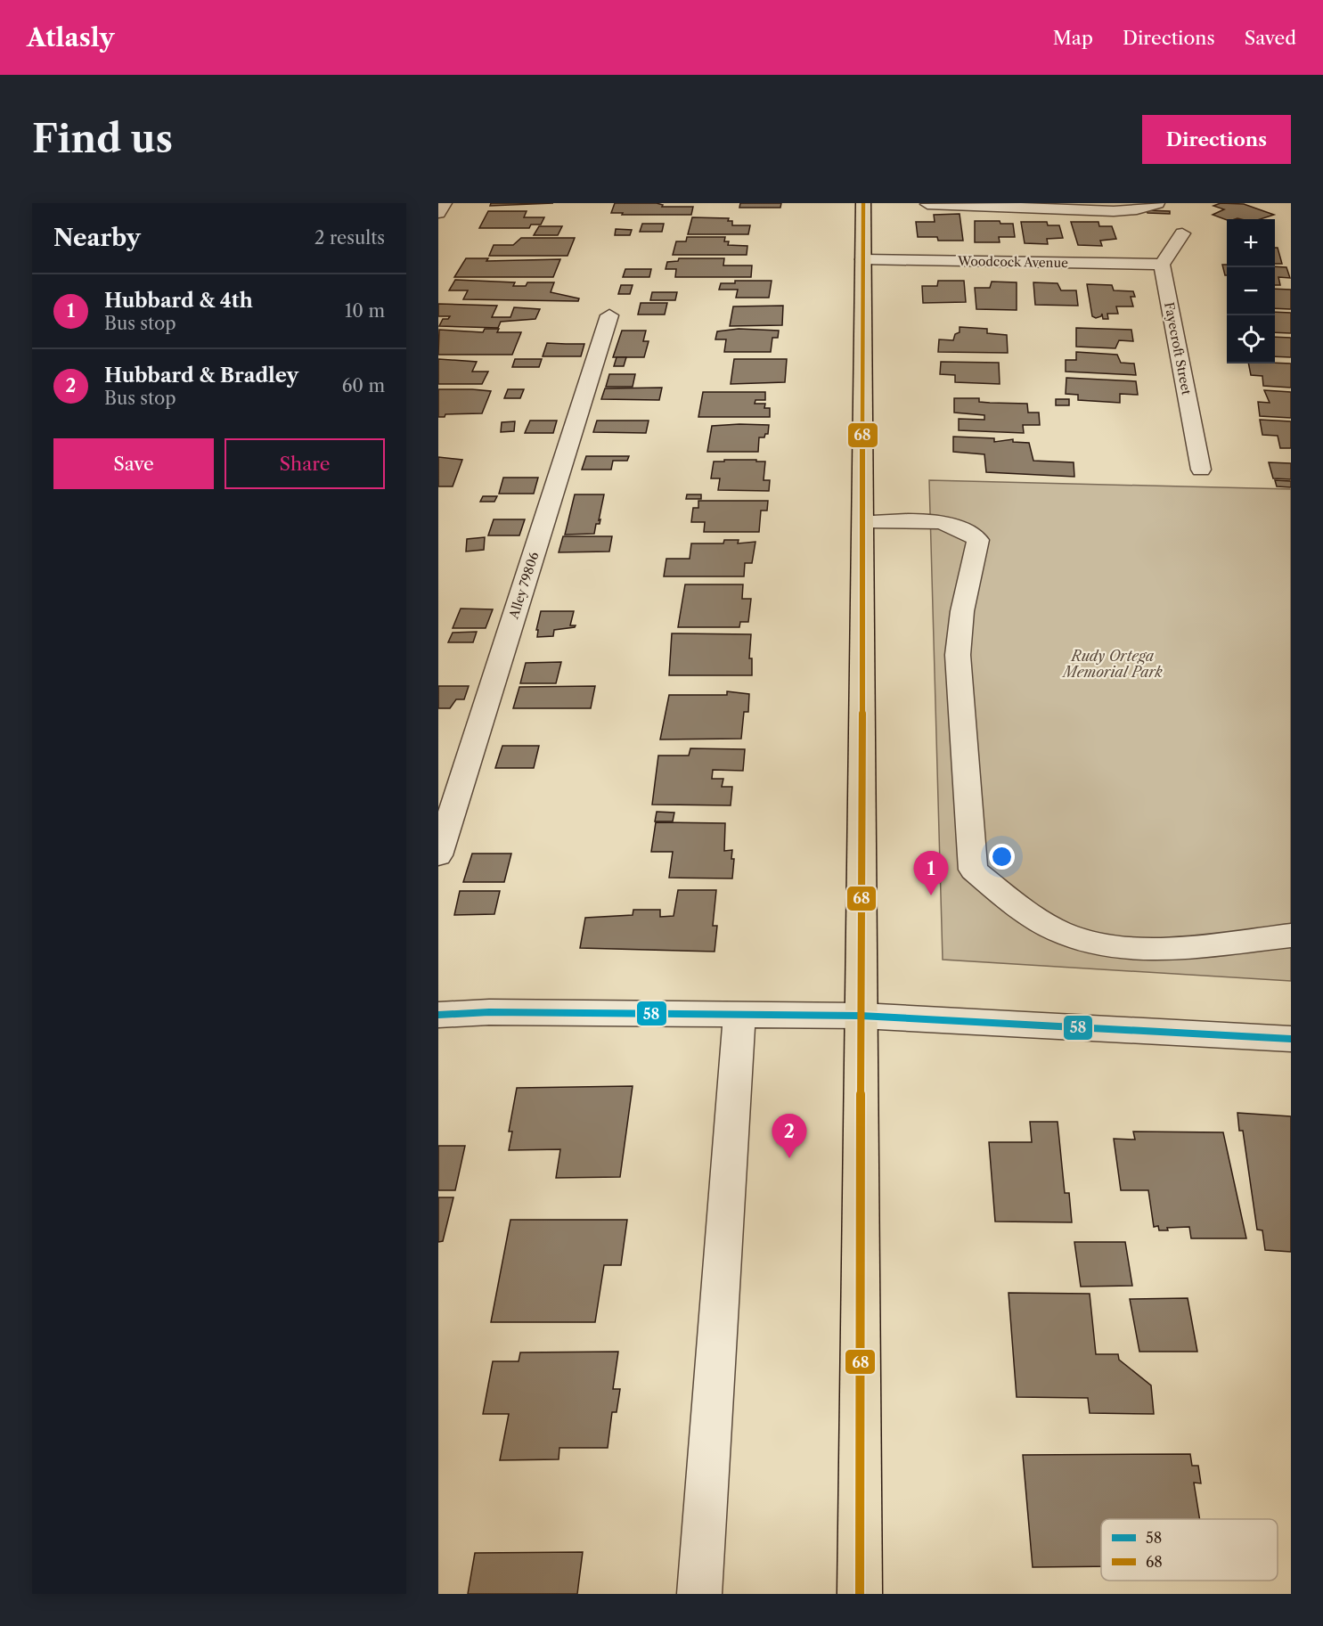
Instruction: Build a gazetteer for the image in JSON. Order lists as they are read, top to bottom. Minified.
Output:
{"streets":{"street":["Woodcock Avenue","Fayecroft Street","Alley 79806"]},"crossings":[["Woodcock Avenue","Fayecroft Street"]],"parks":["Rudy Ortega Memorial Park"],"lines":["transit line 68","transit line 58"],"legend":["58","68"],"page":{"header":"Atlasly","nav":["Map","Directions","Saved"],"buttons":["Directions",["Save","Share"]],"title":"Find us","heading":["Nearby","2 results"],"map_buttons":["+","−"],"list":[{"mark":"1","name":"Hubbard & 4th","note":"Bus stop","value":"10 m"},{"mark":"2","name":"Hubbard & Bradley","note":"Bus stop","value":"60 m"}],"pins":["1","2"]}}
